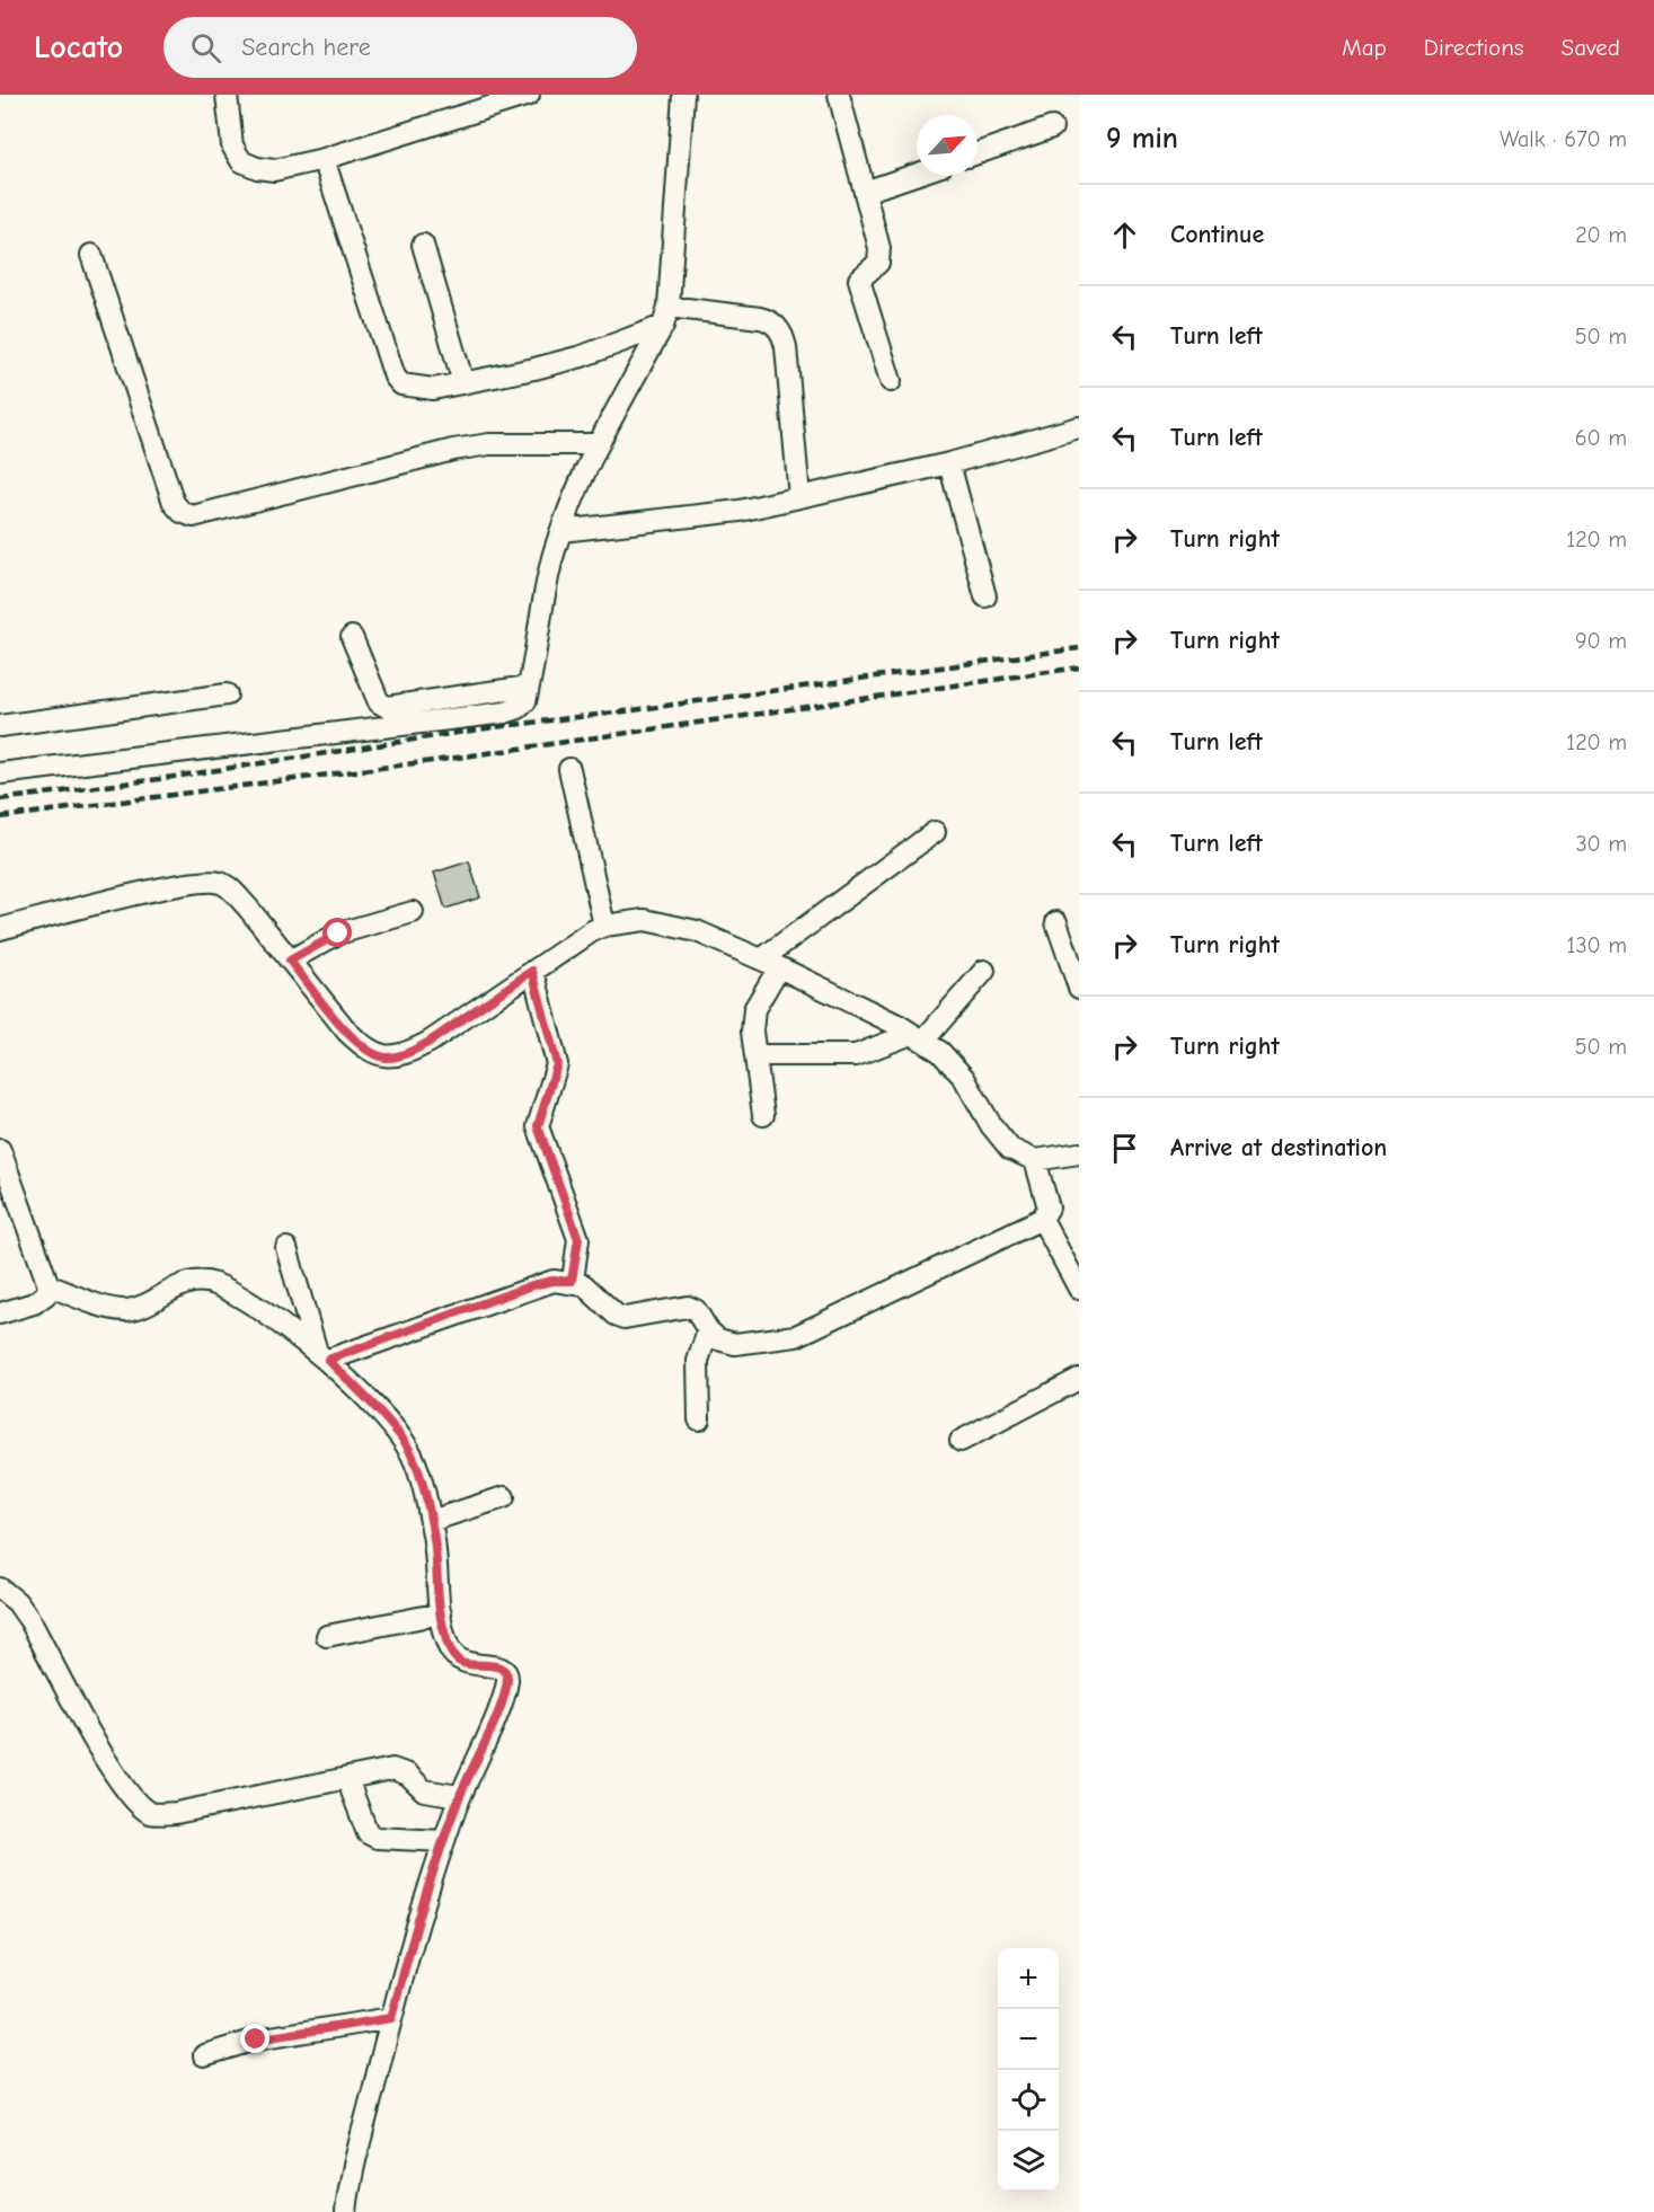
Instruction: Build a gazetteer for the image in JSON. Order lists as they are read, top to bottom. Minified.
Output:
{"north":"top right","page":{"header":"Locato","search":"Search here","nav":["Map","Directions","Saved"],"heading":["9 min","Walk · 670 m"],"list":[["Continue","20 m"],["Turn left","50 m"],["Turn left","60 m"],["Turn right","120 m"],["Turn right","90 m"],["Turn left","120 m"],["Turn left","30 m"],["Turn right","130 m"],["Turn right","50 m"],"Arrive at destination"],"map_buttons":["+","−"]}}
